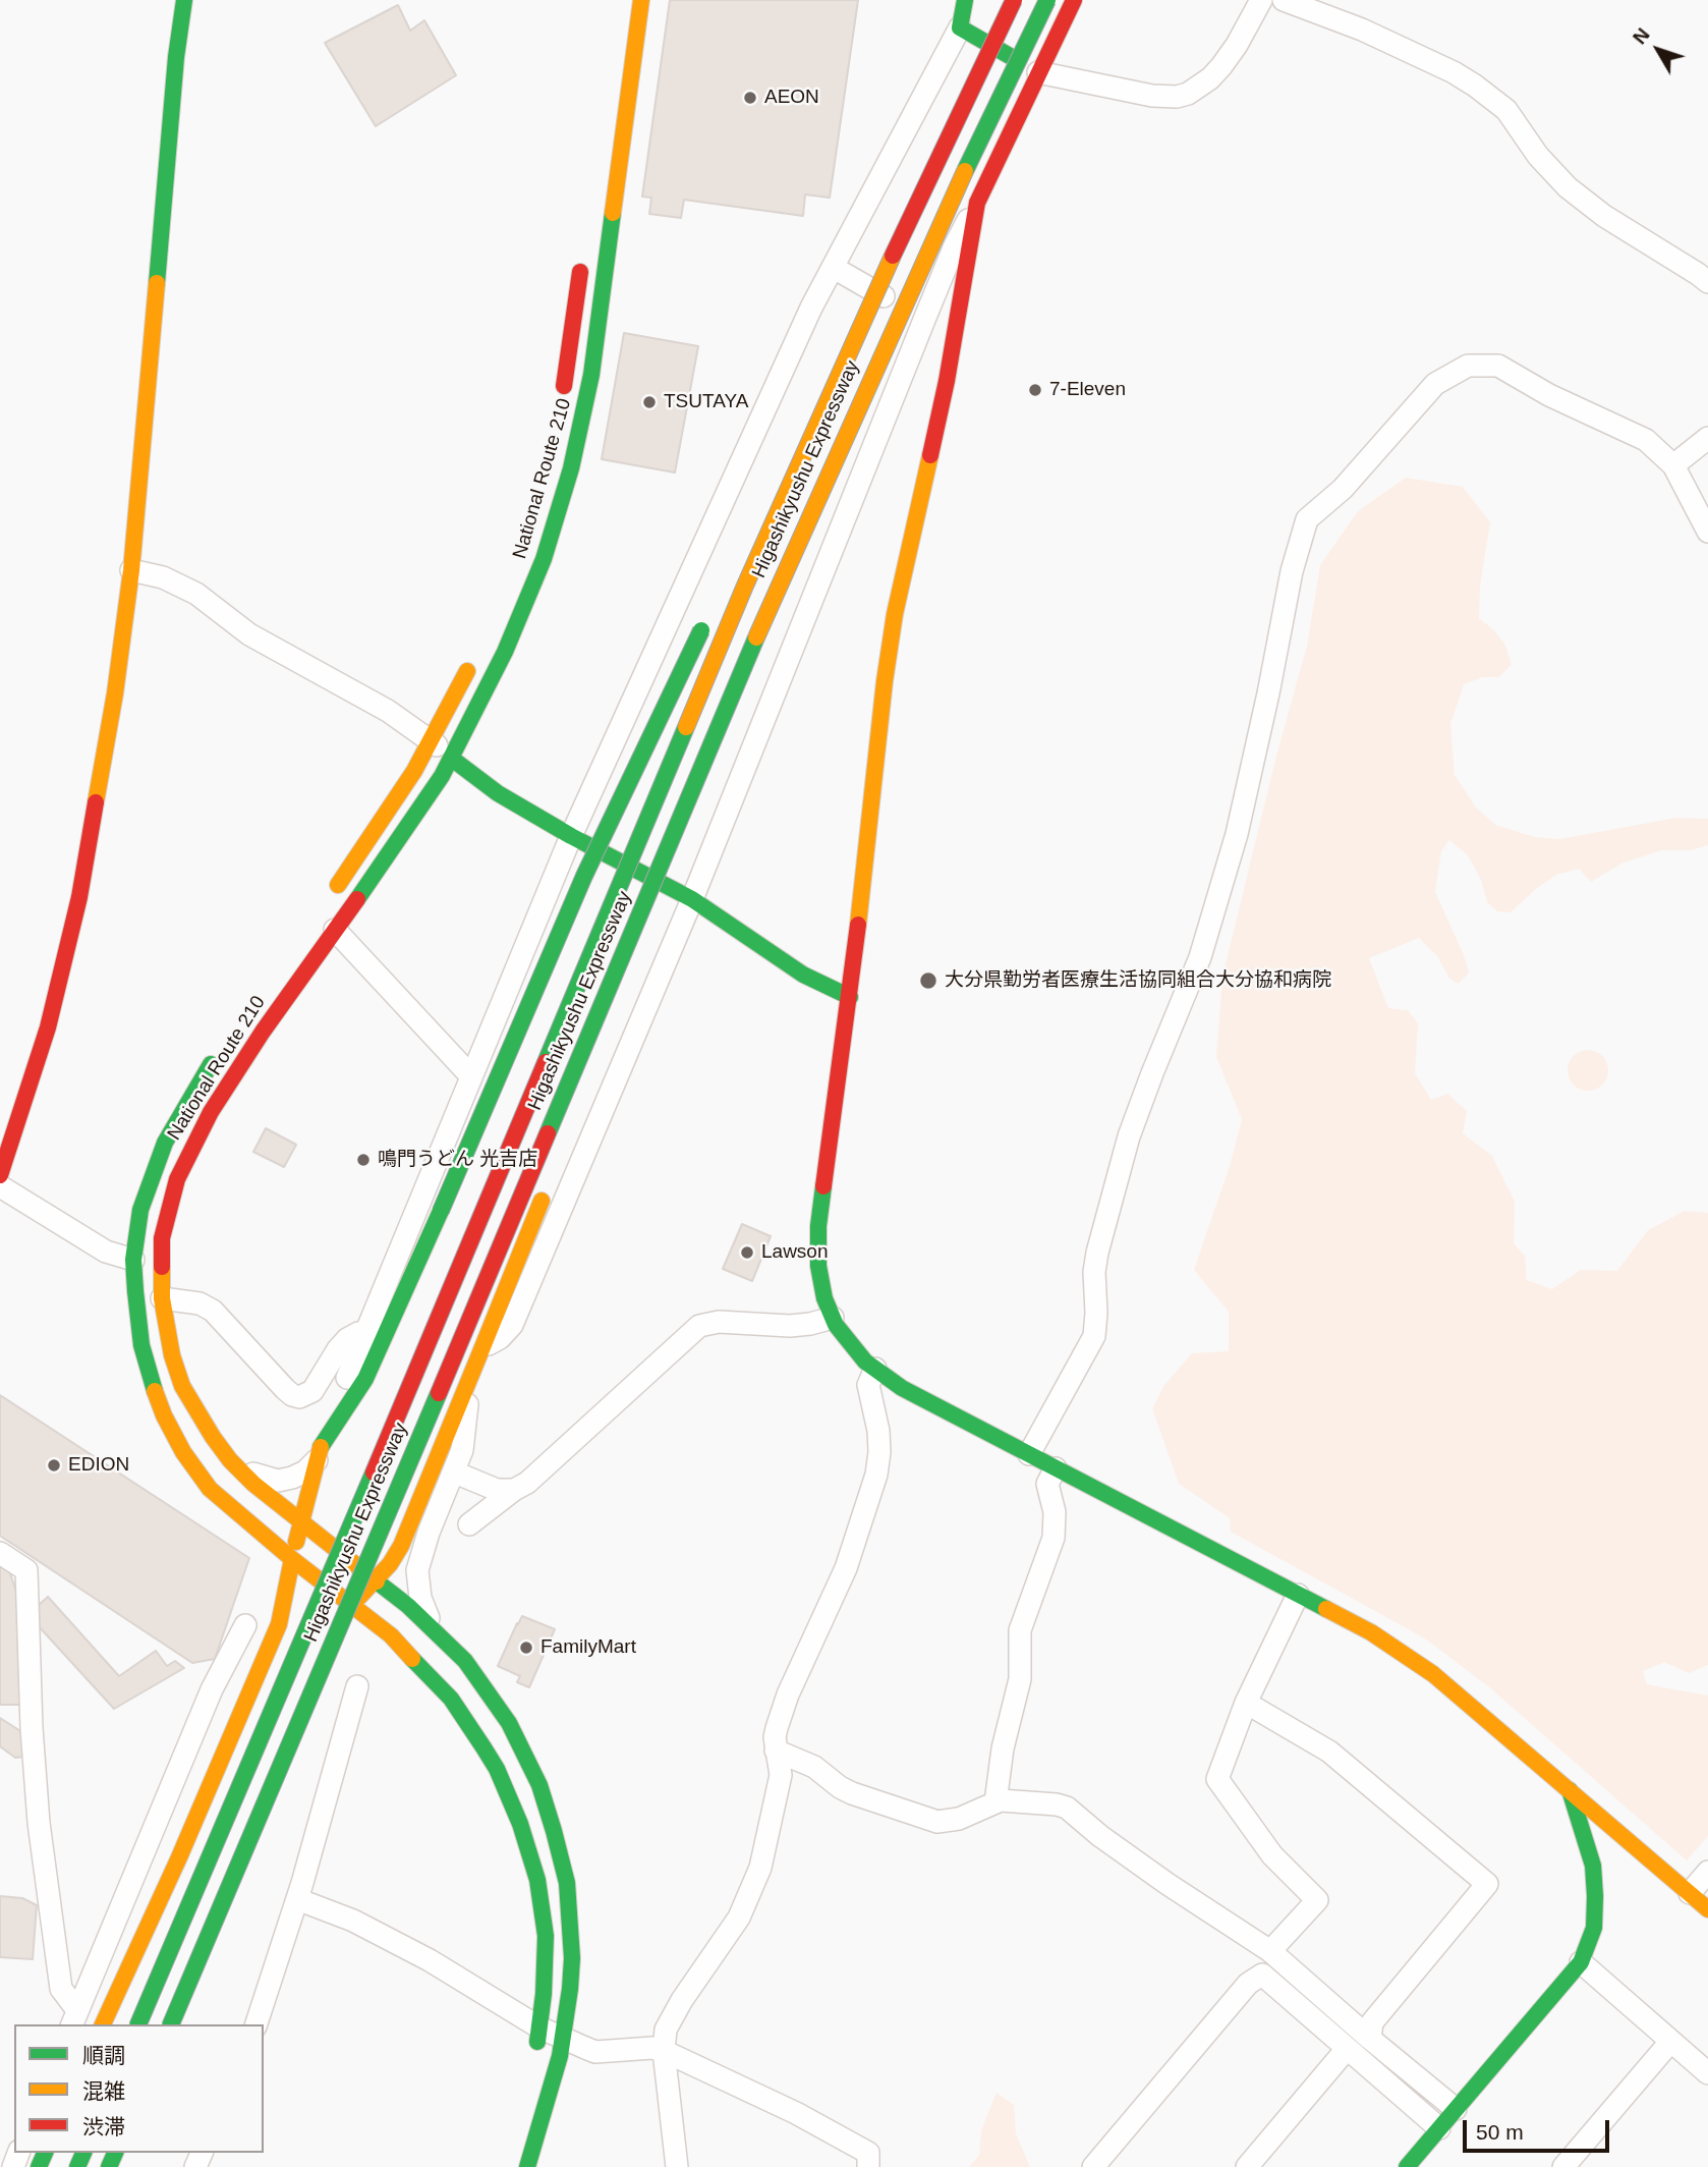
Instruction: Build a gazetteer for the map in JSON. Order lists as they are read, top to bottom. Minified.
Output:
{"streets":{"main road":["Higashikyushu Expressway","National Route 210"]},"places":["AEON","7-Eleven","TSUTAYA","大分県勤労者医療生活協同組合大分協和病院","鳴門うどん 光吉店","Lawson","EDION","FamilyMart"],"legend":["順調","混雑","渋滞"],"scale_bar":"50 m","north":"top left"}
